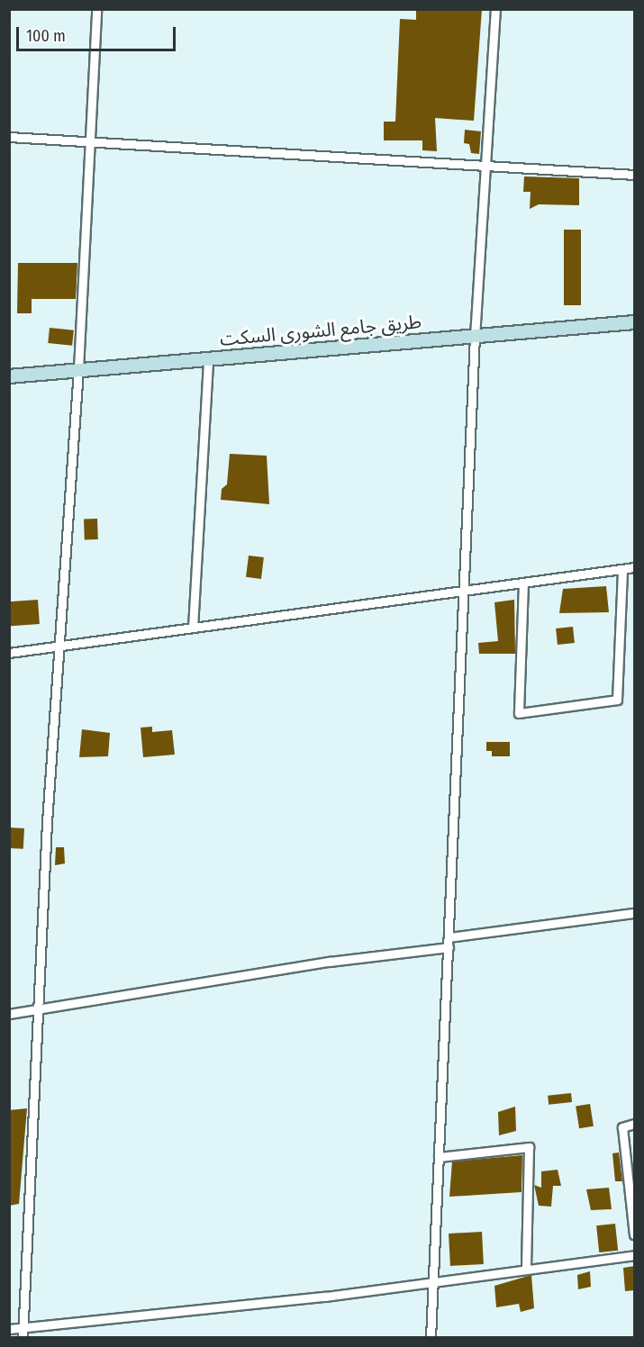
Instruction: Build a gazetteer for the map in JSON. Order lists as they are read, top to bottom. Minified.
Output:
{"streets":{"main road":["طريق جامع الشورى السكت"]},"scale_bar":"100 m"}
